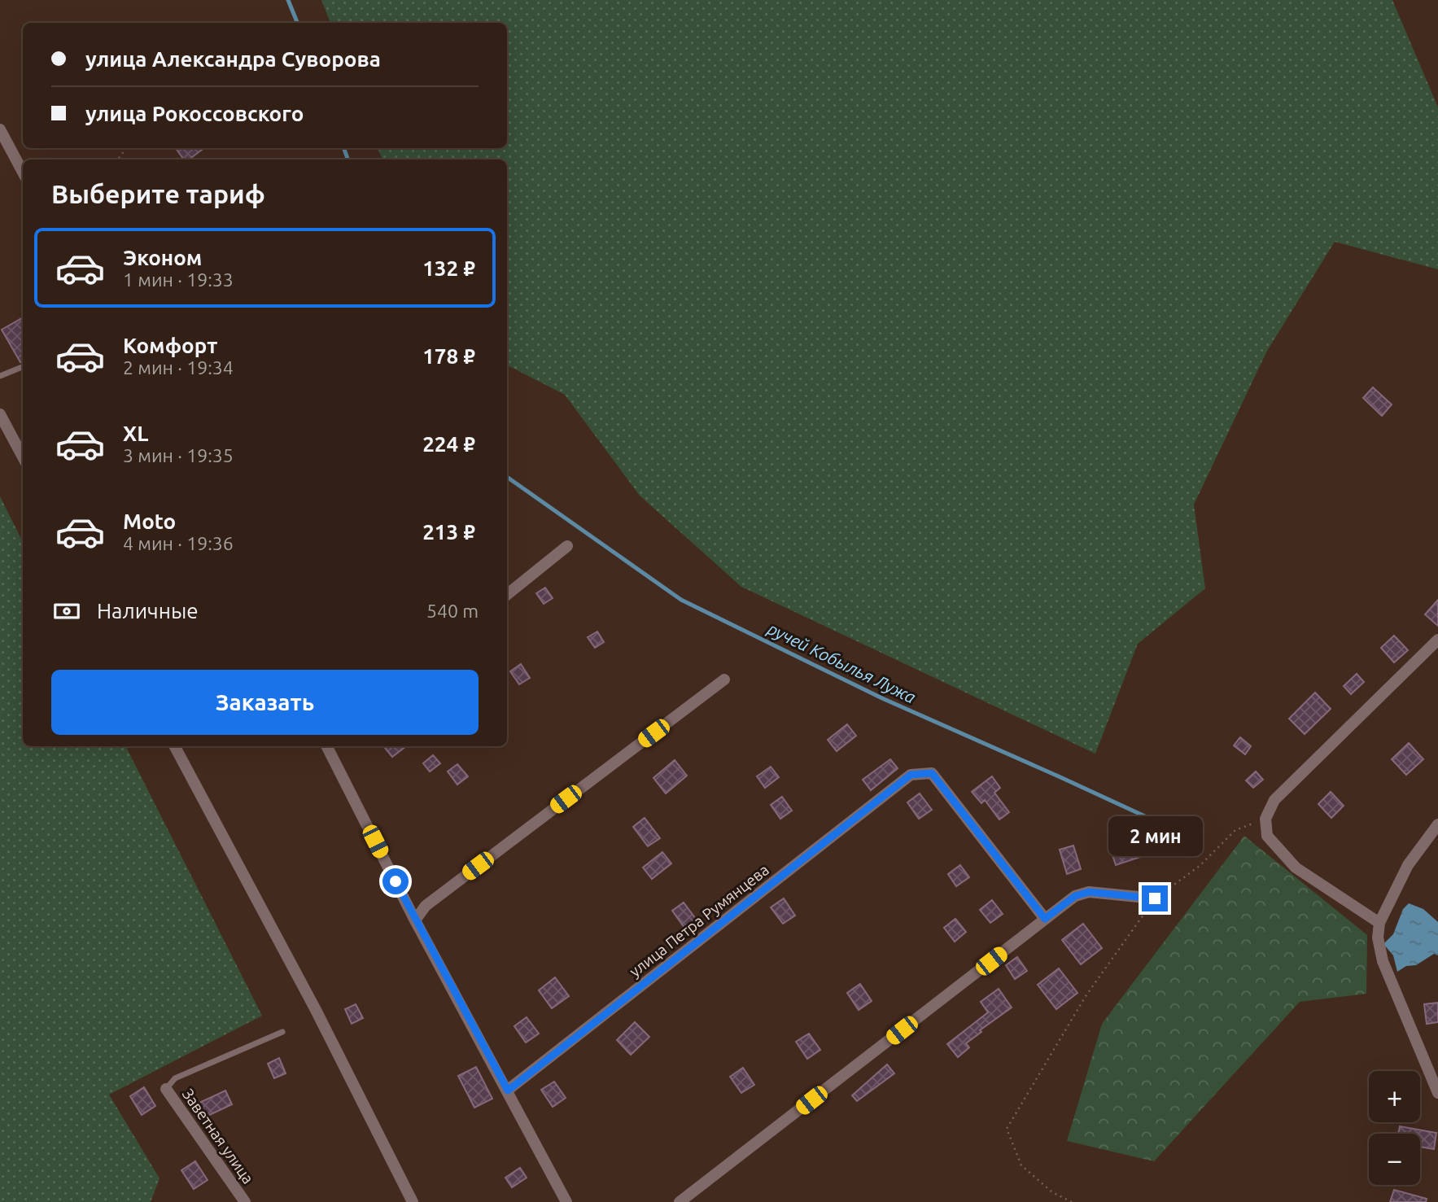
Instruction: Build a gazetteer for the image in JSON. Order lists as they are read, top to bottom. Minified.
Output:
{"streets":{"street":["улица Петра Румянцева","Заветная улица"]},"water":["ручей Кобылья Лужа"],"page":{"banner":["улица Александра Суворова","улица Рокоссовского"],"heading":"Выберите тариф","list":[{"name":"Эконом","note":"1 мин · 19:33","value":"132 ₽"},{"name":"Комфорт","note":"2 мин · 19:34","value":"178 ₽"},{"name":"XL","note":"3 мин · 19:35","value":"224 ₽"},{"name":"Moto","note":"4 мин · 19:36","value":"213 ₽"}],"pay":["Наличные","540 m"],"buttons":"Заказать","bubble":"2 мин","map_buttons":["+","−"]}}
